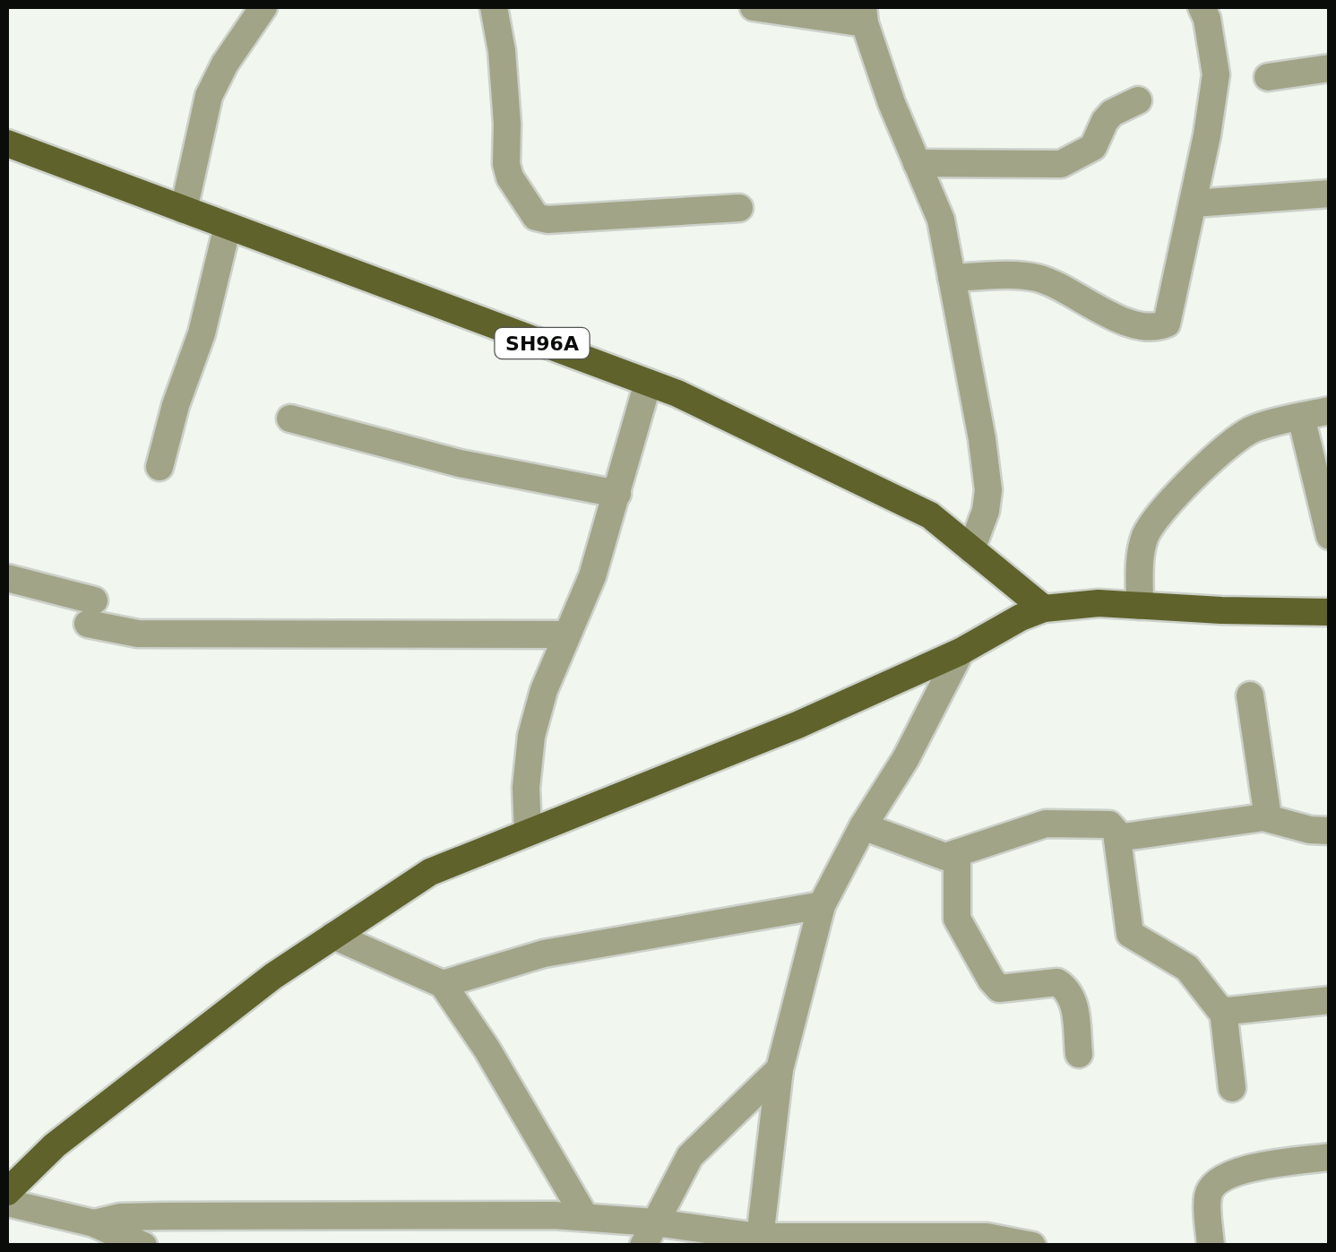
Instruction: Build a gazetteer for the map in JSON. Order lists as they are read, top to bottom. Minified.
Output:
{"streets":{"main road":["SH96A"]}}
